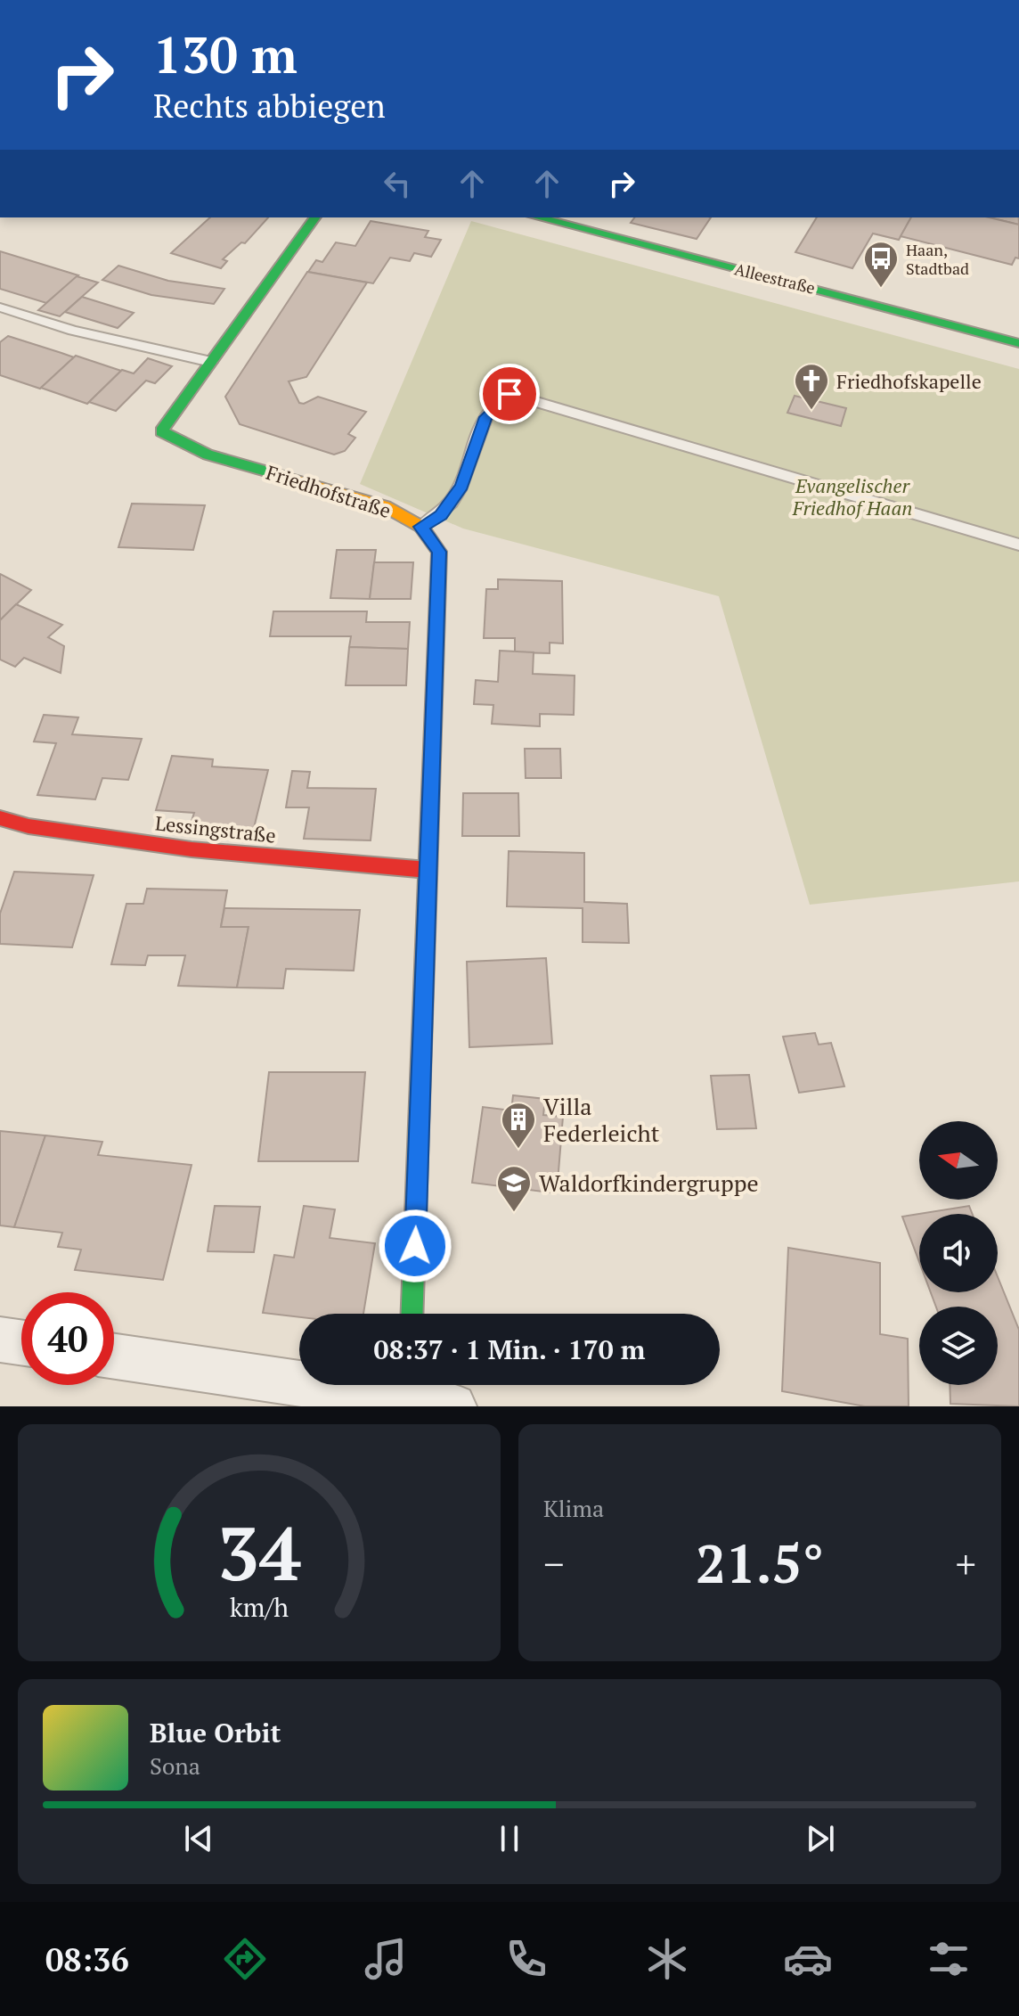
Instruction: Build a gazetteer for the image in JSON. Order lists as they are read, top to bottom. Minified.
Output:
{"streets":{"street":["Alleestraße","Friedhofstraße","Lessingstraße"]},"parks":["Evangelischer Friedhof Haan"],"places":{"bus stop":["Haan, Stadtbad"],"church":["Friedhofskapelle"],"building":["Villa Federleicht"],"school or university":["Waldorfkindergruppe"]},"north":"left","page":{"turn":["130 m","Rechts abbiegen"],"limit":"40","trip":"08:37 · 1 Min. · 170 m","tile":"Klima","heat":["−","21.5°","+"],"song":["Blue Orbit","Sona"],"tabs":"08:36","gauge":["34","km/h"]}}
